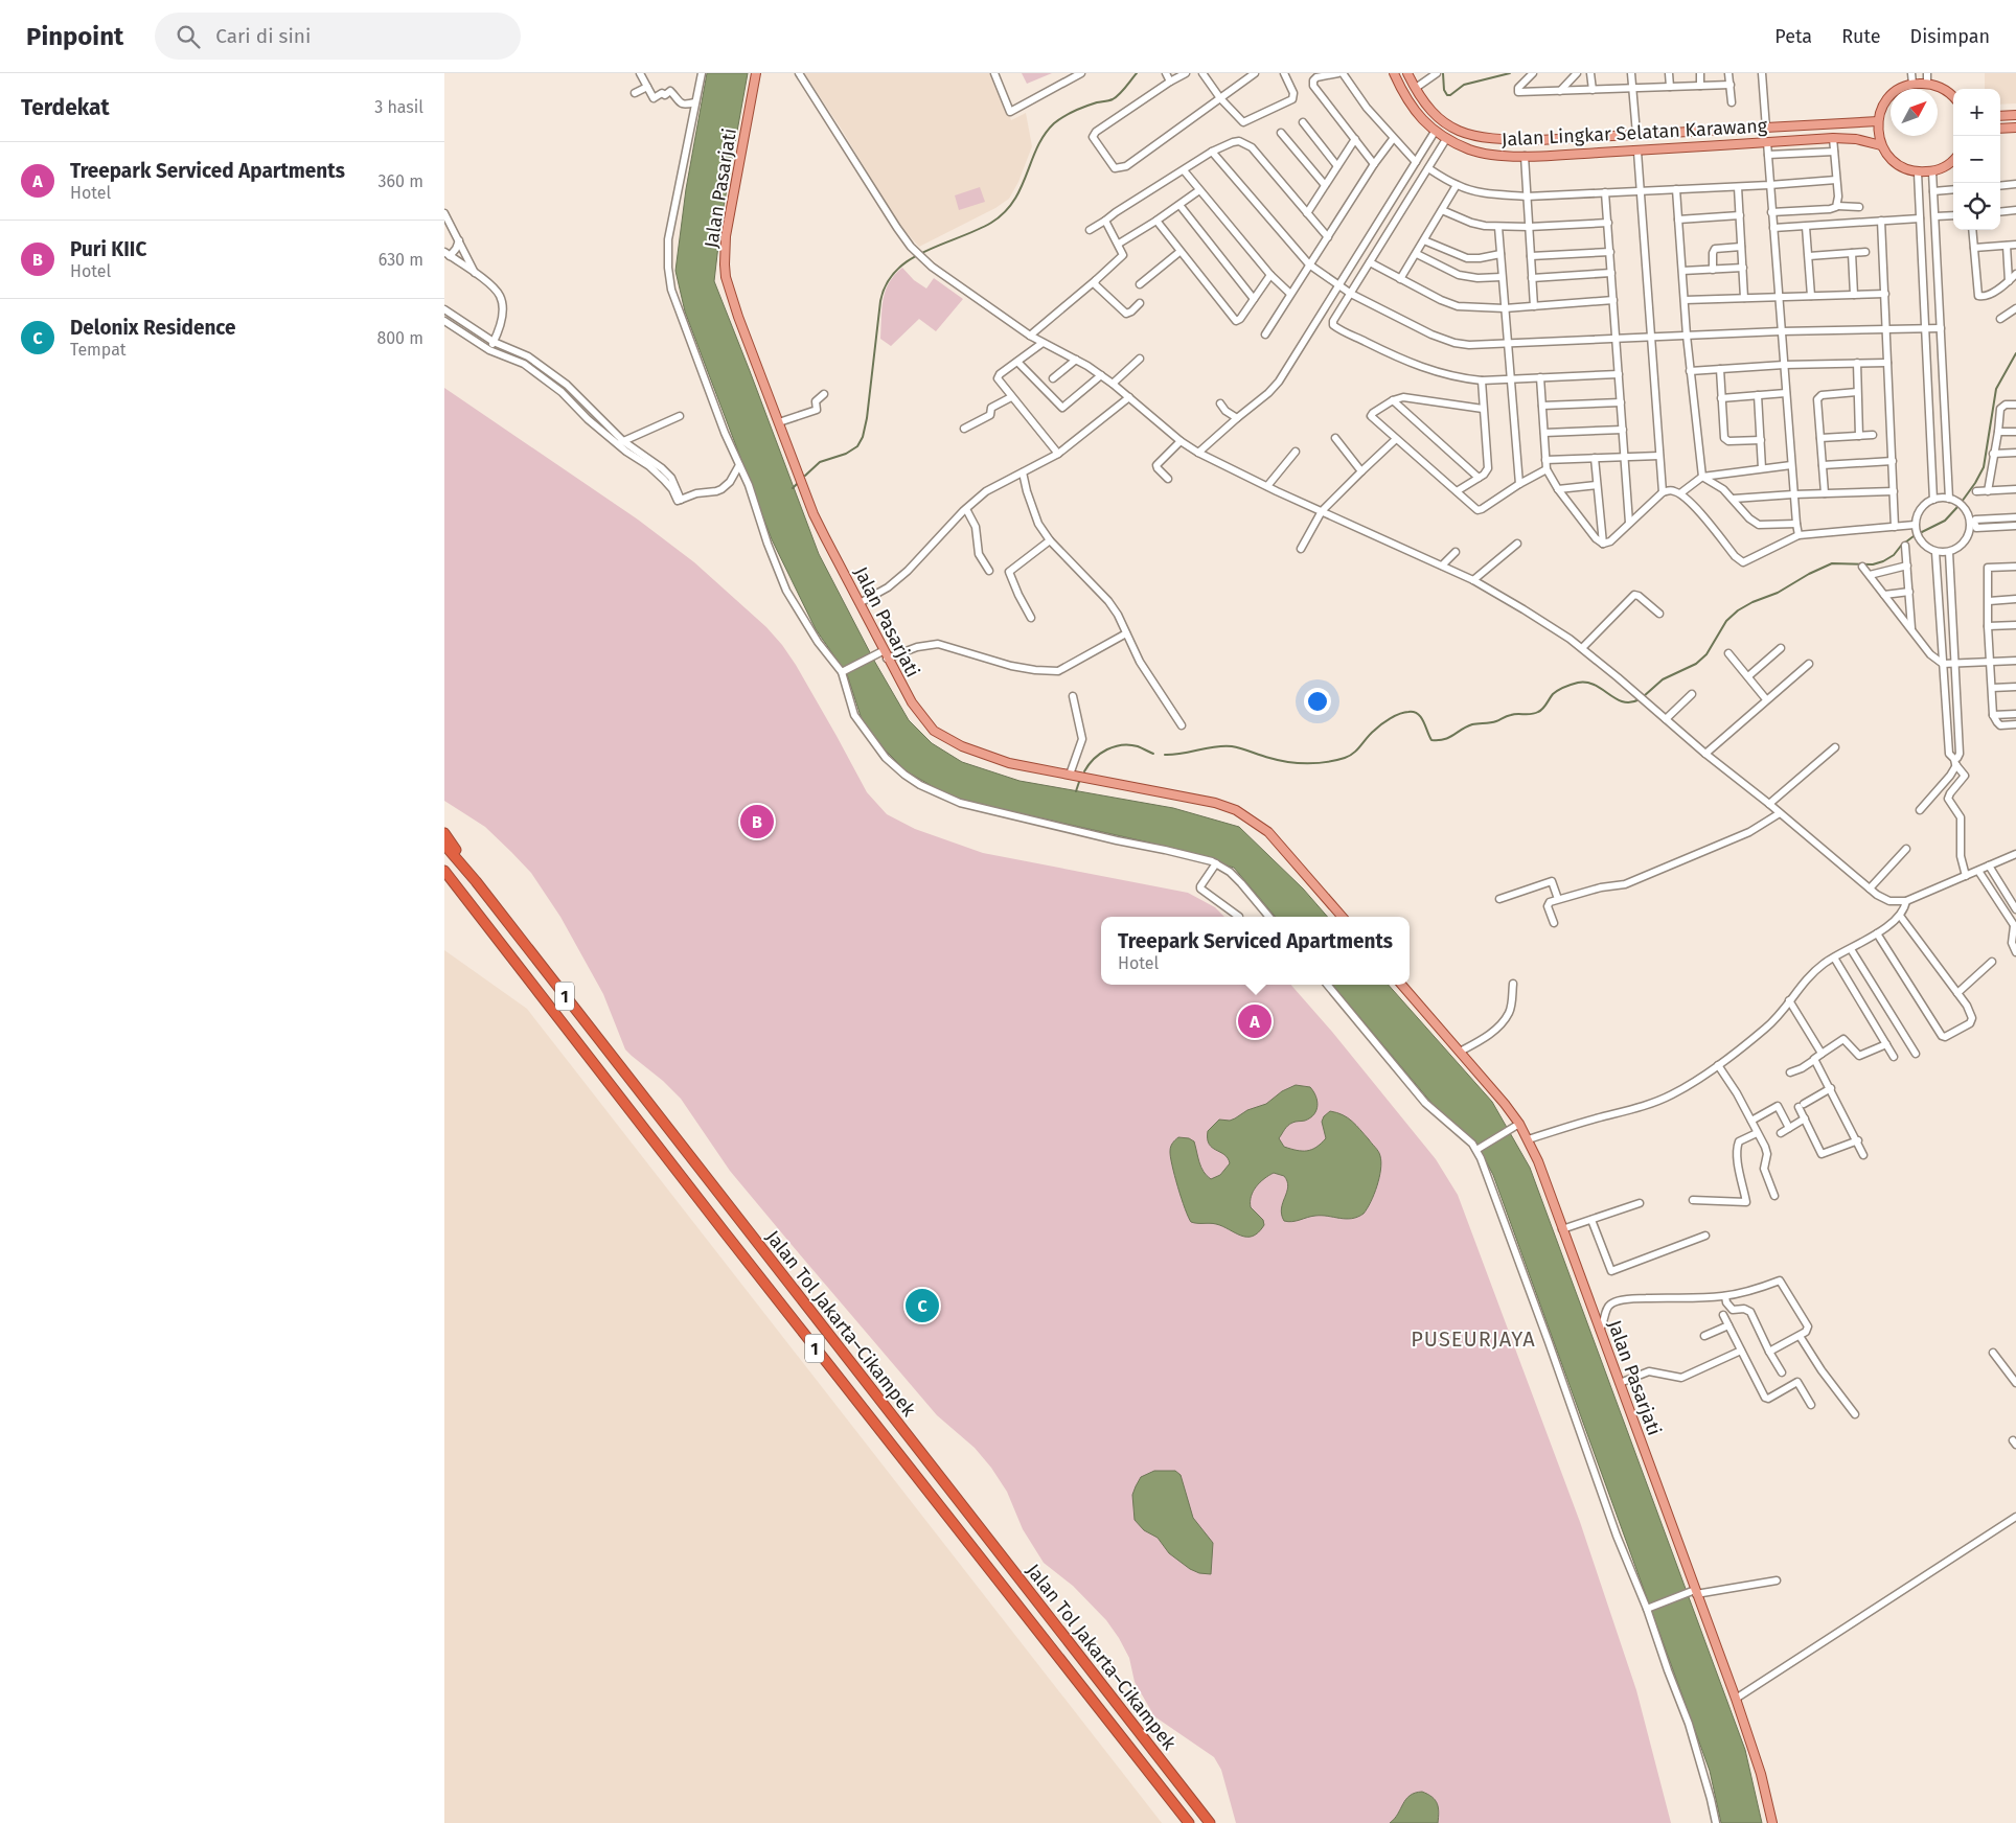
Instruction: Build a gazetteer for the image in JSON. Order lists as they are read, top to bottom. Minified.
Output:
{"streets":{"highway":["1","Jalan Tol Jakarta–Cikampek"],"main road":["Jalan Lingkar Selatan Karawang","Jalan Pasarjati"]},"crossings":[["1","Jalan Tol Jakarta–Cikampek"]],"districts":["PUSEURJAYA"],"north":"top right","page":{"header":"Pinpoint","search":"Cari di sini","nav":["Peta","Rute","Disimpan"],"heading":["Terdekat","3 hasil"],"map_buttons":["+","−"],"list":[{"mark":"A","name":"Treepark Serviced Apartments","note":"Hotel","value":"360 m"},{"mark":"B","name":"Puri KIIC","note":"Hotel","value":"630 m"},{"mark":"C","name":"Delonix Residence","note":"Tempat","value":"800 m"}],"pins":["B","A","C"],"popup":["Treepark Serviced Apartments","Hotel"]}}
